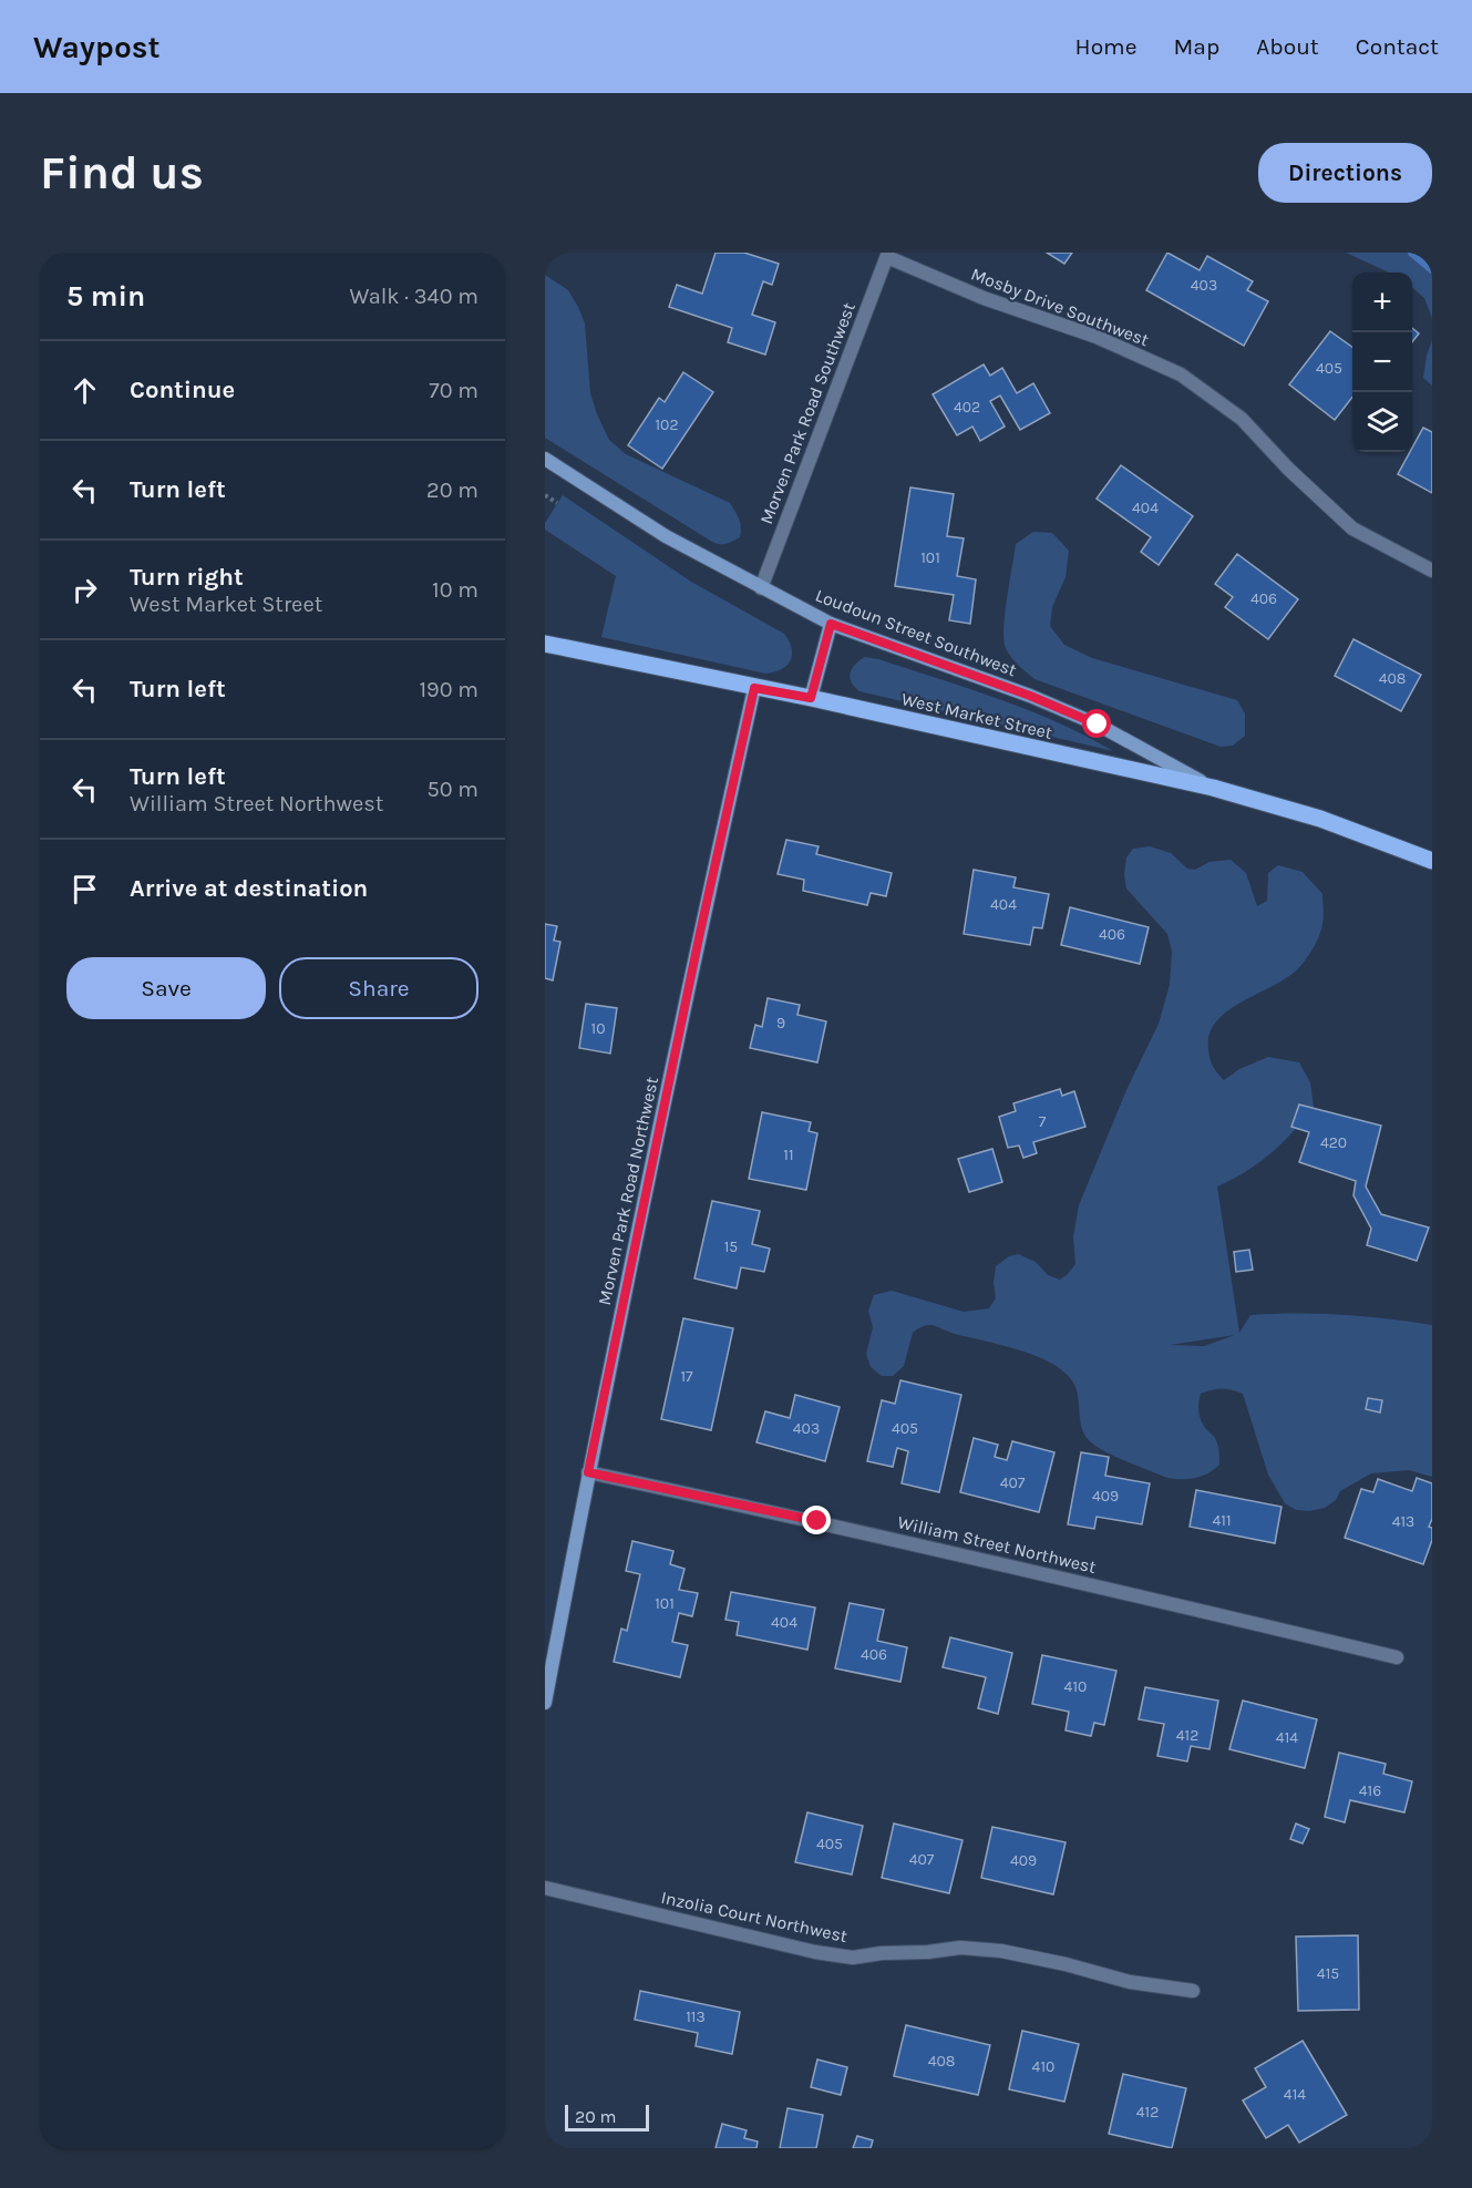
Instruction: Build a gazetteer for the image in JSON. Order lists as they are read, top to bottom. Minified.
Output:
{"streets":{"main road":["West Market Street"],"street":["Mosby Drive Southwest","Morven Park Road Southwest","Loudoun Street Southwest","Morven Park Road Northwest","William Street Northwest","Inzolia Court Northwest"]},"crossings":[["Mosby Drive Southwest","Morven Park Road Southwest"],["Morven Park Road Southwest","Loudoun Street Southwest"],["Loudoun Street Southwest","West Market Street"],["West Market Street","Morven Park Road Northwest"],["Morven Park Road Northwest","William Street Northwest"]],"house_numbers":["403","405","402","102","404","101","406","408","404","406","9","10","7","420","11","15","17","403","405","407","409","411","413","101","404","406","410","412","414","416","405","407","409","415","113","408","410","414","412"],"scale_bar":"20 m","page":{"header":"Waypost","nav":["Home","Map","About","Contact"],"buttons":["Directions",["Save","Share"]],"title":"Find us","heading":["5 min","Walk · 340 m"],"map_buttons":["+","−"],"list":[["Continue","70 m"],["Turn left","20 m"],["Turn right","West Market Street","10 m"],["Turn left","190 m"],["Turn left","William Street Northwest","50 m"],"Arrive at destination"],"scale":"20 m"}}
